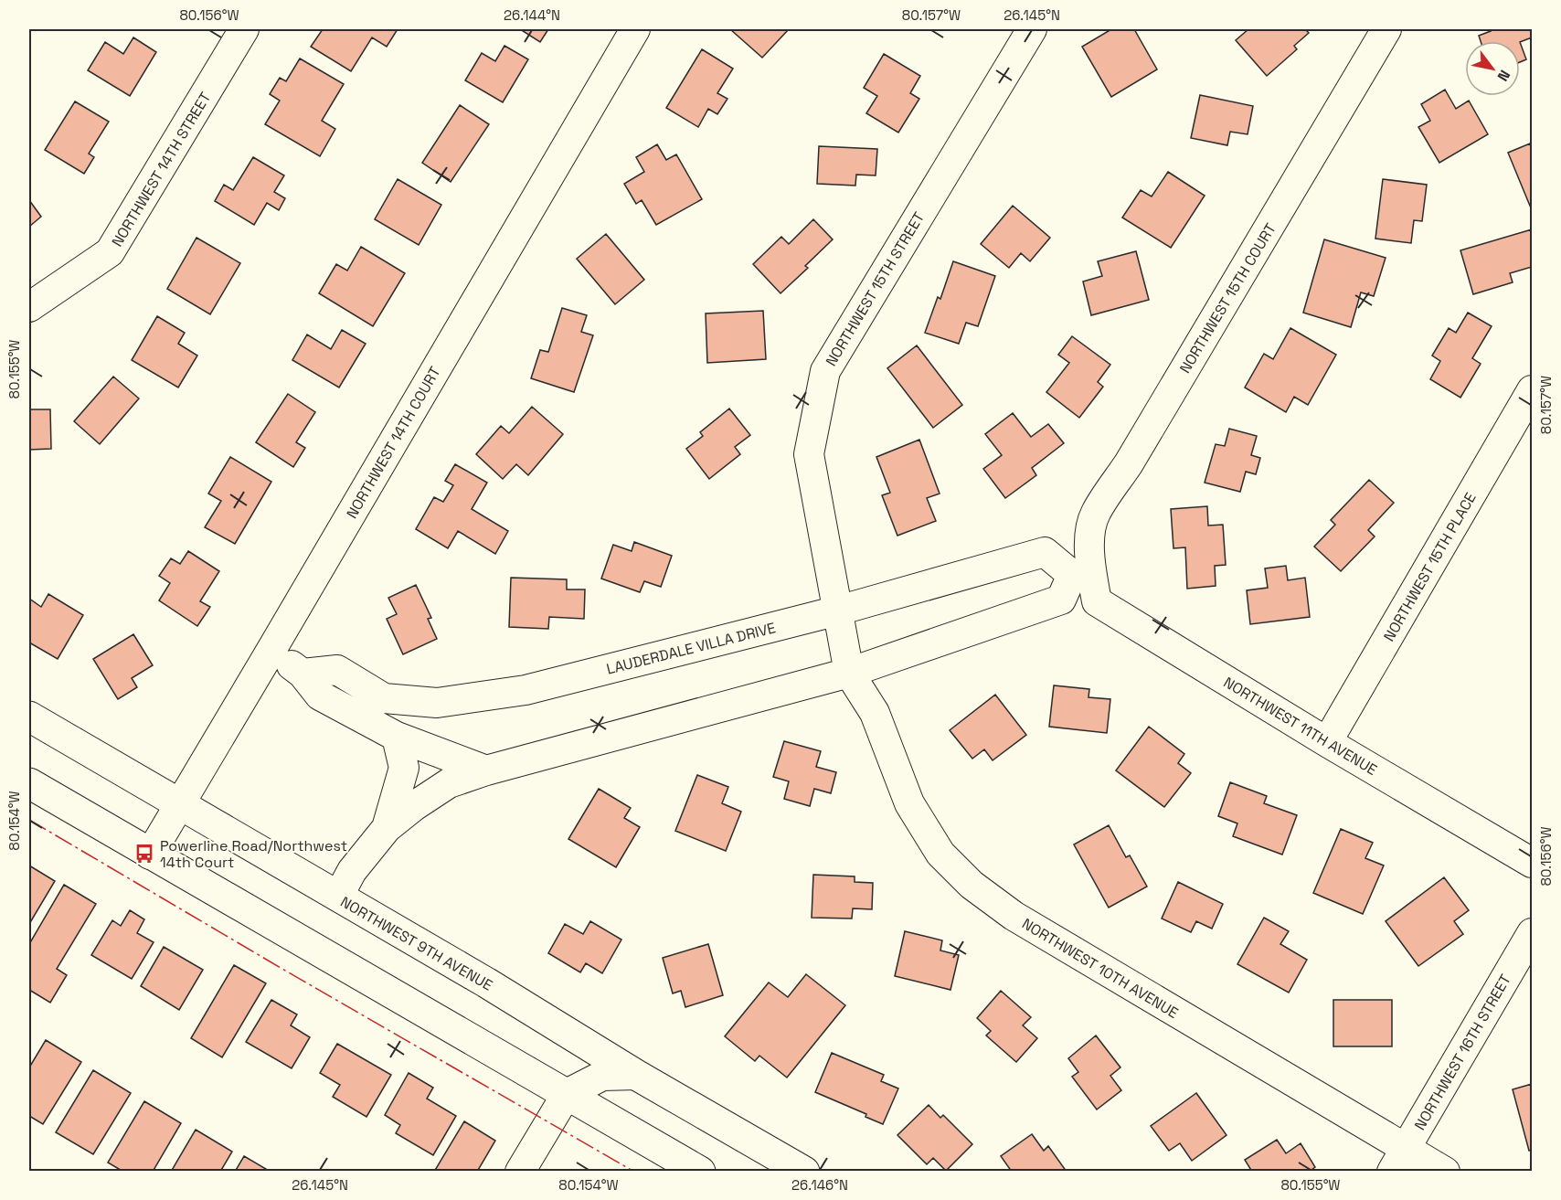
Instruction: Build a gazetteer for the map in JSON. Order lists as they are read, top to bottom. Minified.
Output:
{"streets":{"main road":["NORTHWEST 9TH AVENUE"],"street":["NORTHWEST 14TH STREET","NORTHWEST 15TH STREET","NORTHWEST 15TH COURT","NORTHWEST 14TH COURT","NORTHWEST 15TH PLACE","LAUDERDALE VILLA DRIVE","NORTHWEST 11TH AVENUE","NORTHWEST 10TH AVENUE","NORTHWEST 16TH STREET"]},"crossings":[["NORTHWEST 15TH STREET","LAUDERDALE VILLA DRIVE"],["NORTHWEST 15TH STREET","NORTHWEST 10TH AVENUE"],["NORTHWEST 15TH COURT","LAUDERDALE VILLA DRIVE"],["NORTHWEST 15TH COURT","NORTHWEST 11TH AVENUE"],["NORTHWEST 14TH COURT","NORTHWEST 9TH AVENUE"],["NORTHWEST 15TH PLACE","NORTHWEST 11TH AVENUE"],["LAUDERDALE VILLA DRIVE","NORTHWEST 11TH AVENUE"],["NORTHWEST 10TH AVENUE","NORTHWEST 16TH STREET"]],"places":{"bus stop":["Powerline Road/Northwest 14th Court"]},"north":"bottom right","coordinates":["80.156°W","26.144°N","80.157°W","26.145°N","80.155°W","80.154°W","26.146°N"]}
